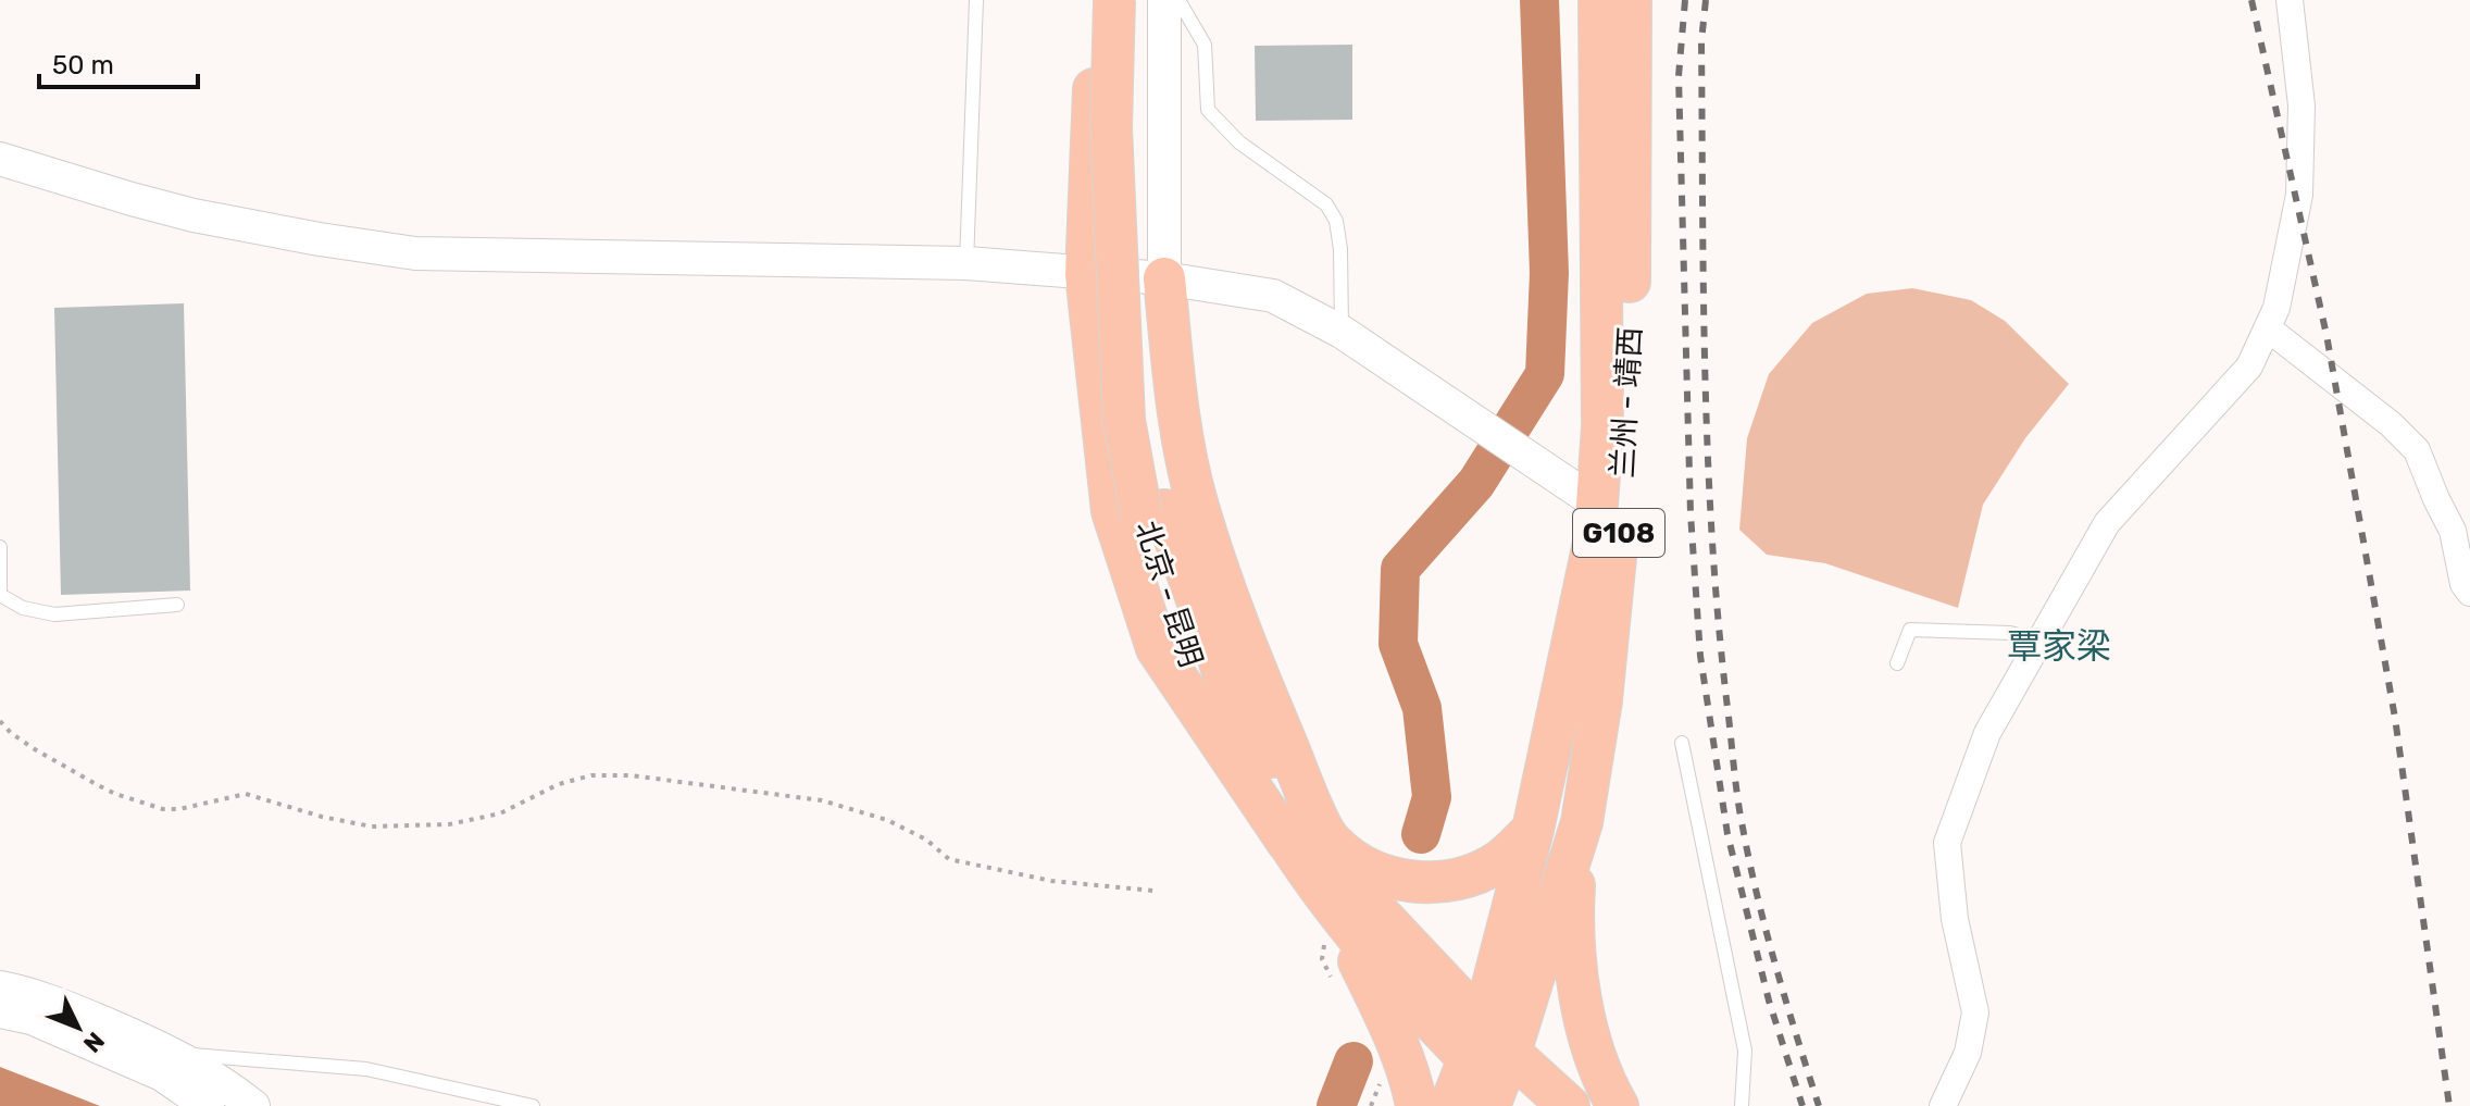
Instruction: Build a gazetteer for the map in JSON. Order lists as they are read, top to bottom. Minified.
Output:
{"streets":{"highway":["兰州 - 靖西","G108","北京 - 昆明"]},"crossings":[["兰州 - 靖西","G108"],["兰州 - 靖西","北京 - 昆明"],["G108","北京 - 昆明"]],"districts":["覃家梁"],"scale_bar":"50 m","north":"bottom right"}
